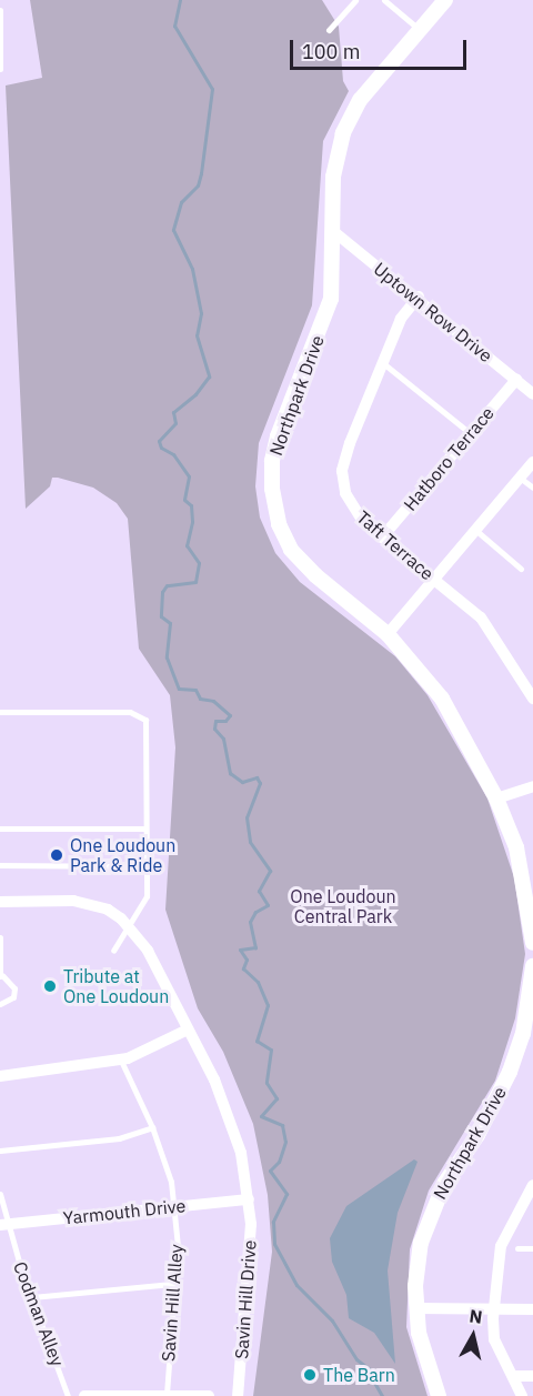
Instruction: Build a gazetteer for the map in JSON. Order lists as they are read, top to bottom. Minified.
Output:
{"streets":{"street":["Uptown Row Drive","Northpark Drive","Hatboro Terrace","Taft Terrace","Yarmouth Drive","Savin Hill Drive"],"lane":["Savin Hill Alley","Codman Alley"]},"crossings":[["Uptown Row Drive","Northpark Drive"],["Uptown Row Drive","Hatboro Terrace"],["Uptown Row Drive","Taft Terrace"],["Hatboro Terrace","Taft Terrace"],["Yarmouth Drive","Savin Hill Drive"],["Yarmouth Drive","Savin Hill Alley"],["Yarmouth Drive","Codman Alley"]],"parks":["One Loudoun Central Park"],"places":["One Loudoun Park & Ride","Tribute at One Loudoun","The Barn"],"scale_bar":"100 m","north":"top"}
